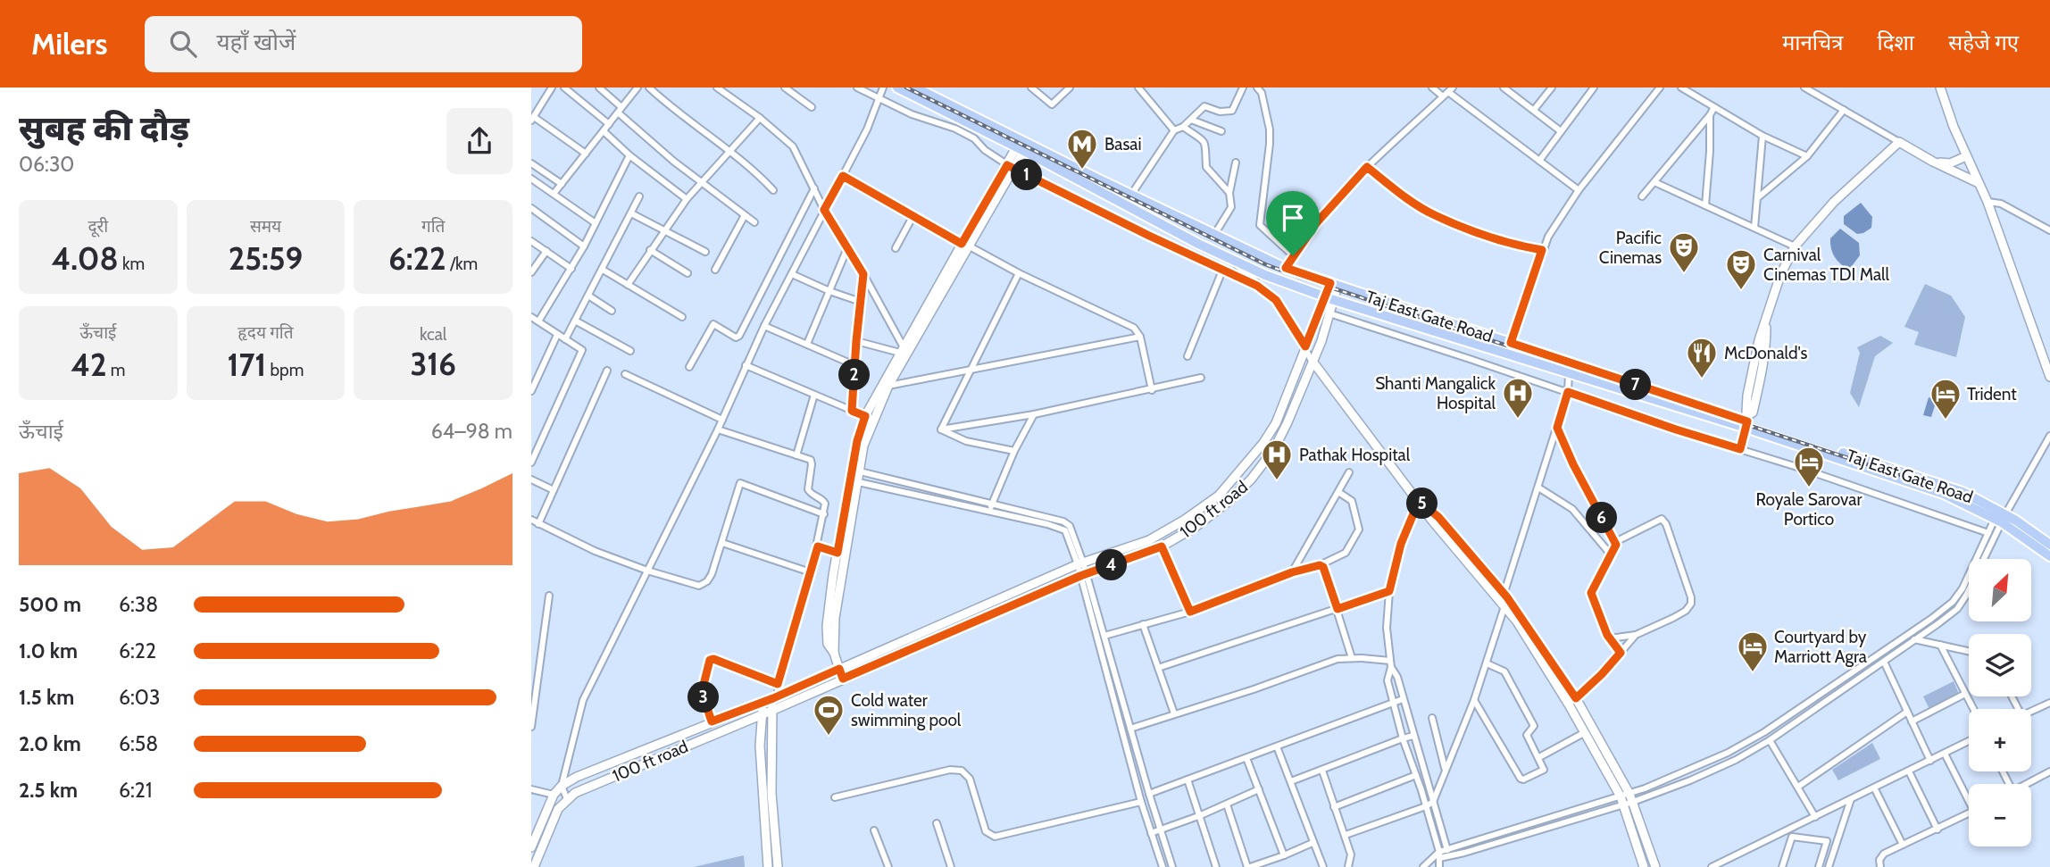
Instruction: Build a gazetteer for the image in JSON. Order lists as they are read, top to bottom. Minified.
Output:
{"streets":{"main road":["Taj East Gate Road","100 ft road"]},"crossings":[["Taj East Gate Road","100 ft road"]],"places":{"metro station":["Basai"],"theatre":["Pacific Cinemas","Carnival Cinemas TDI Mall"],"restaurant":["McDonald's"],"hospital":["Shanti Mangalick Hospital","Pathak Hospital"],"hotel":["Trident","Royale Sarovar Portico","Courtyard by Marriott Agra"],"sports":["Cold water swimming pool"]},"north":"top right","page":{"header":"Milers","search":"यहाँ खोजें","nav":["मानचित्र","दिशा","सहेजे गए"],"heading":["सुबह की दौड़","06:30"],"pins":["1","2","7","5","6","4","3"],"stats":[["दूरी","4.08 km"],["समय","25:59"],["गति","6:22 /km"],["ऊँचाई","42 m"],["हृदय गति","171 bpm"],["kcal","316"]],"chart":["ऊँचाई","64–98 m"],"map_buttons":["+","−"],"list":[{"name":"500 m","note":"6:38"},{"name":"1.0 km","note":"6:22"},{"name":"1.5 km","note":"6:03"},{"name":"2.0 km","note":"6:58"},{"name":"2.5 km","note":"6:21"}]}}
